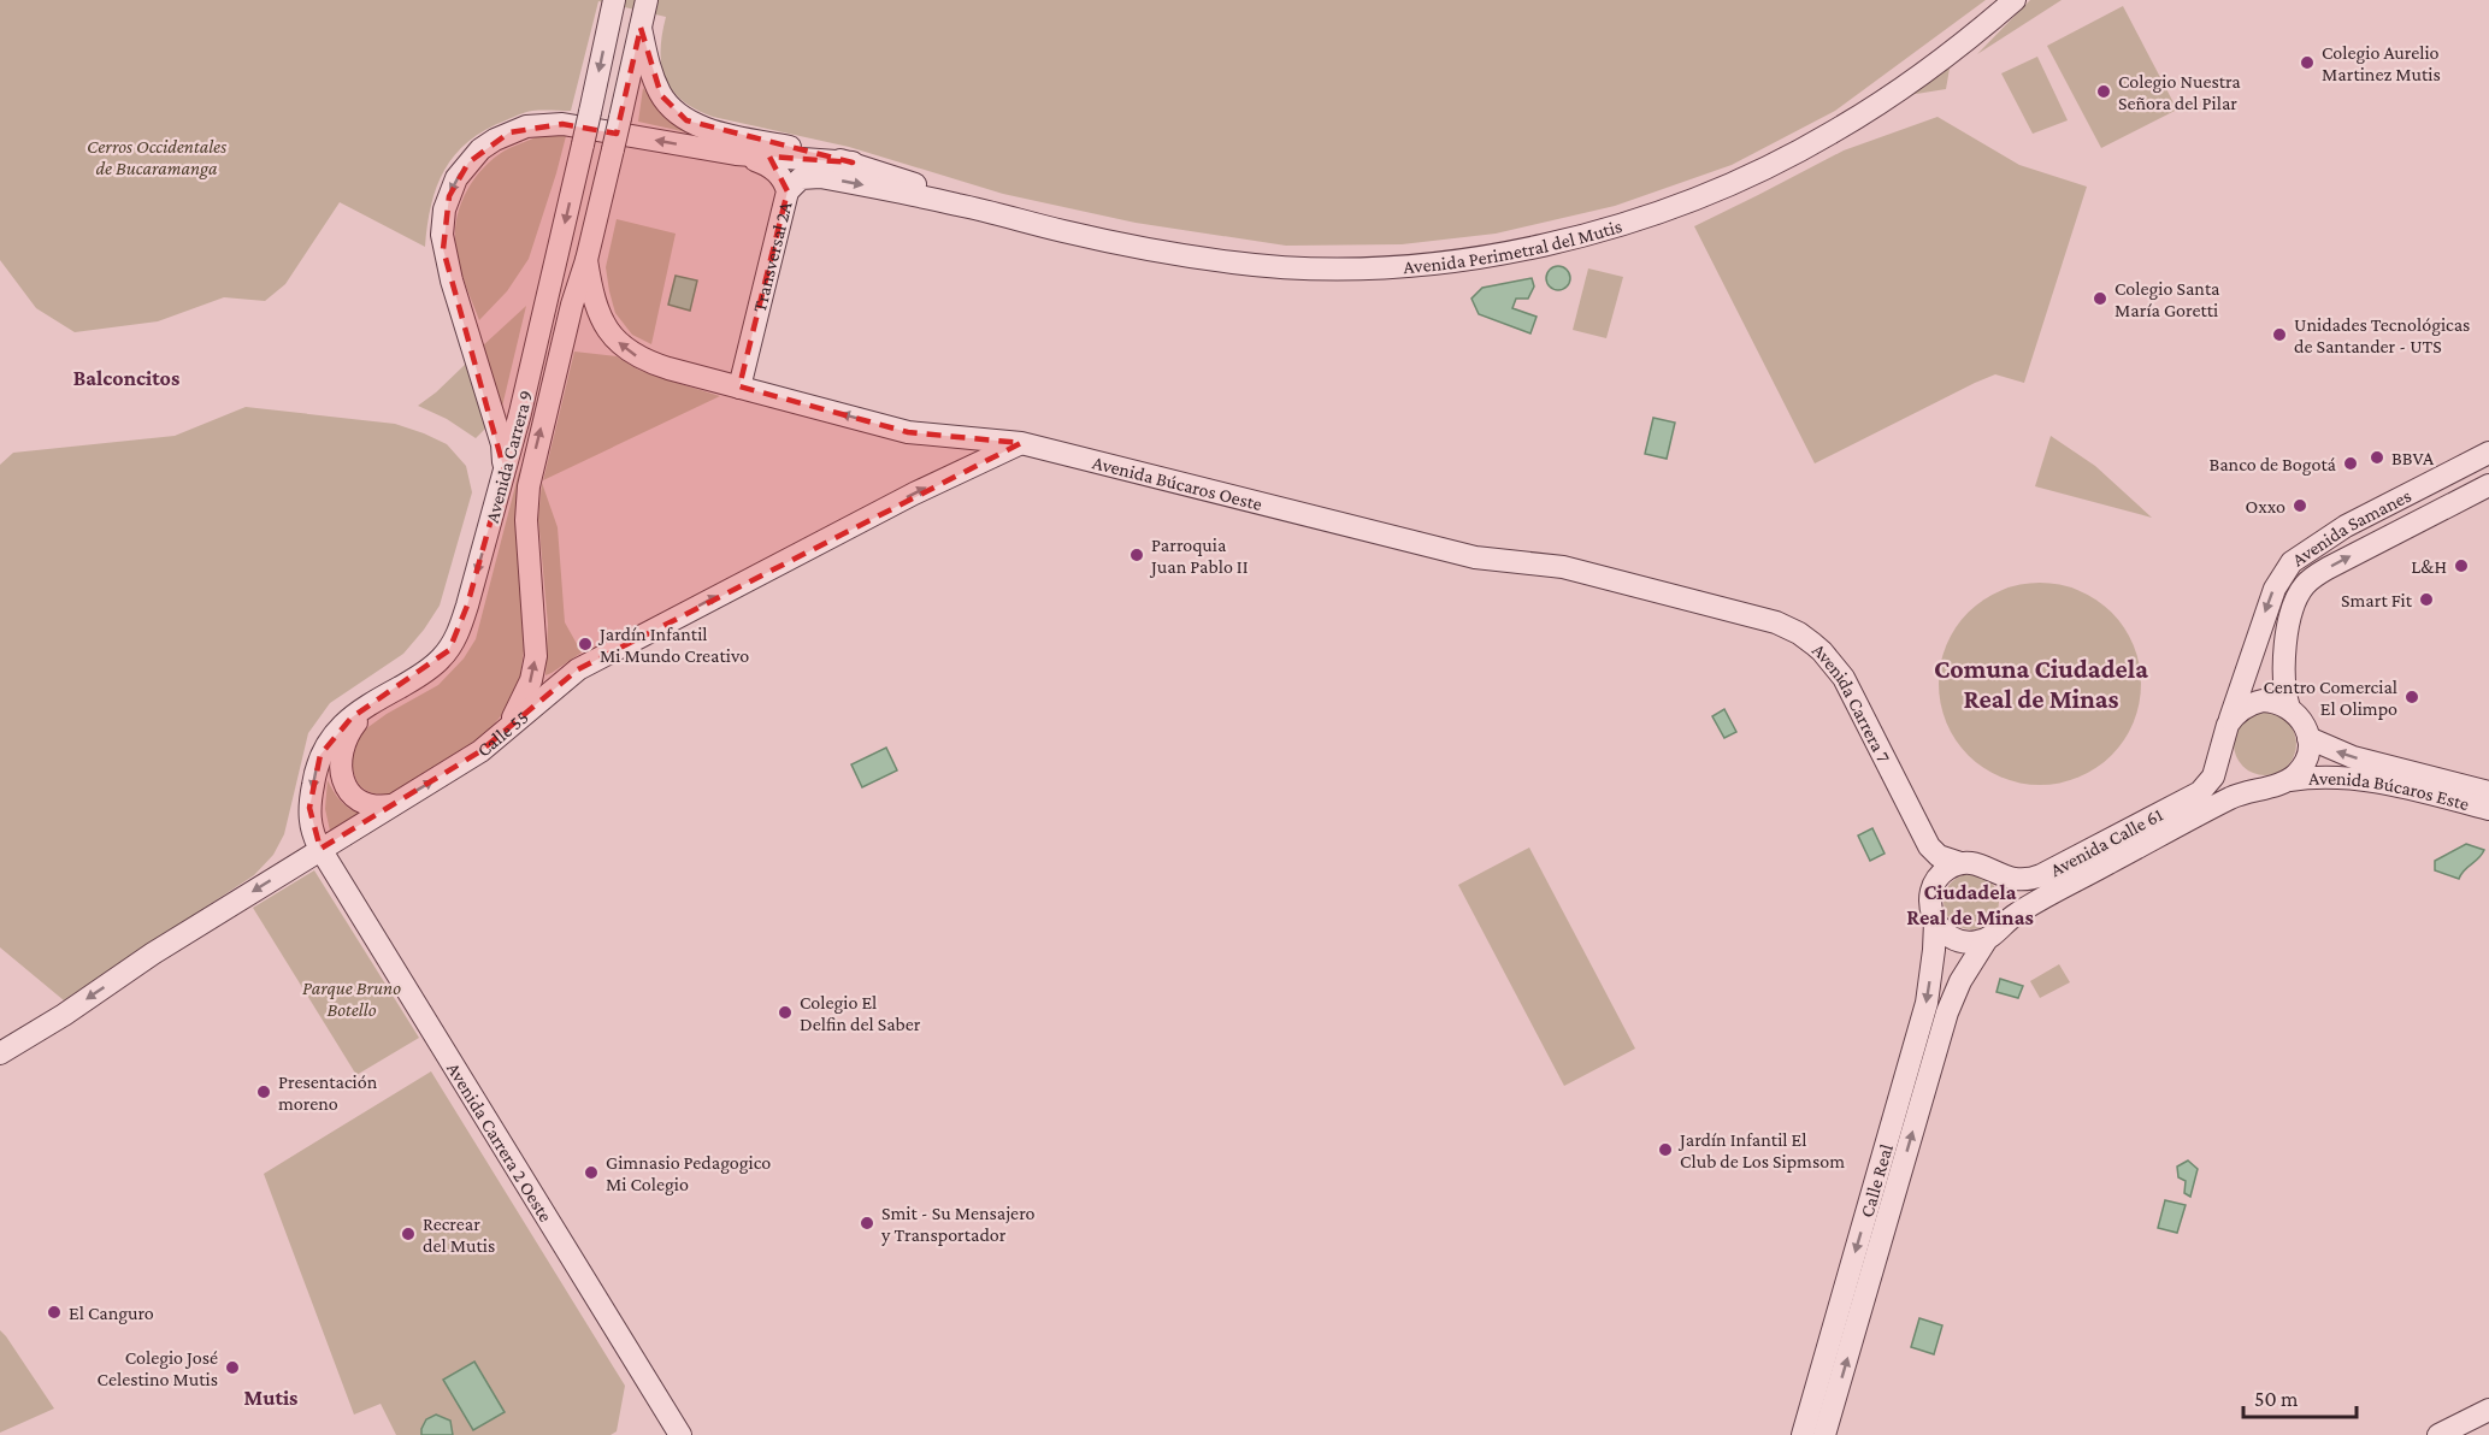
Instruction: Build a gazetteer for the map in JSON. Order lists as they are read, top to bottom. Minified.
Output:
{"streets":{"main road":["Avenida Perimetral del Mutis","Transversal 2A","Avenida Carrera 9","Avenida Búcaros Oeste","Avenida Samanes","Avenida Carrera 7","Calle 55","Avenida Búcaros Este","Avenida Calle 61","Avenida Carrera 2 Oeste","Calle Real"]},"crossings":[["Avenida Perimetral del Mutis","Transversal 2A"],["Transversal 2A","Avenida Búcaros Oeste"],["Avenida Carrera 9","Avenida Búcaros Oeste"],["Avenida Carrera 9","Calle 55"],["Avenida Carrera 9","Avenida Carrera 2 Oeste"],["Avenida Búcaros Oeste","Avenida Carrera 7"],["Avenida Búcaros Oeste","Calle 55"],["Avenida Samanes","Avenida Calle 61"],["Avenida Carrera 7","Avenida Calle 61"],["Calle 55","Avenida Carrera 2 Oeste"],["Avenida Búcaros Este","Avenida Calle 61"],["Avenida Calle 61","Calle Real"]],"one_way":["Avenida Búcaros Oeste"],"districts":["Balconcitos","Comuna Ciudadela Real de Minas","Ciudadela Real de Minas","Mutis"],"parks":["Cerros Occidentales de Bucaramanga","Parque Bruno Botello"],"places":["Colegio Aurelio Martinez Mutis","Colegio Nuestra Señora del Pilar","Colegio Santa María Goretti","Unidades Tecnológicas de Santander - UTS","BBVA","Banco de Bogotá","Oxxo","Parroquia Juan Pablo II","L&H","Smart Fit","Jardín Infantil Mi Mundo Creativo","Centro Comercial El Olimpo","Colegio El Delfin del Saber","Presentación moreno","Jardín Infantil El Club de Los Sipmsom","Gimnasio Pedagogico Mi Colegio","Smit - Su Mensajero y Transportador","Recrear del Mutis","El Canguro","Colegio José Celestino Mutis"],"scale_bar":"50 m"}
